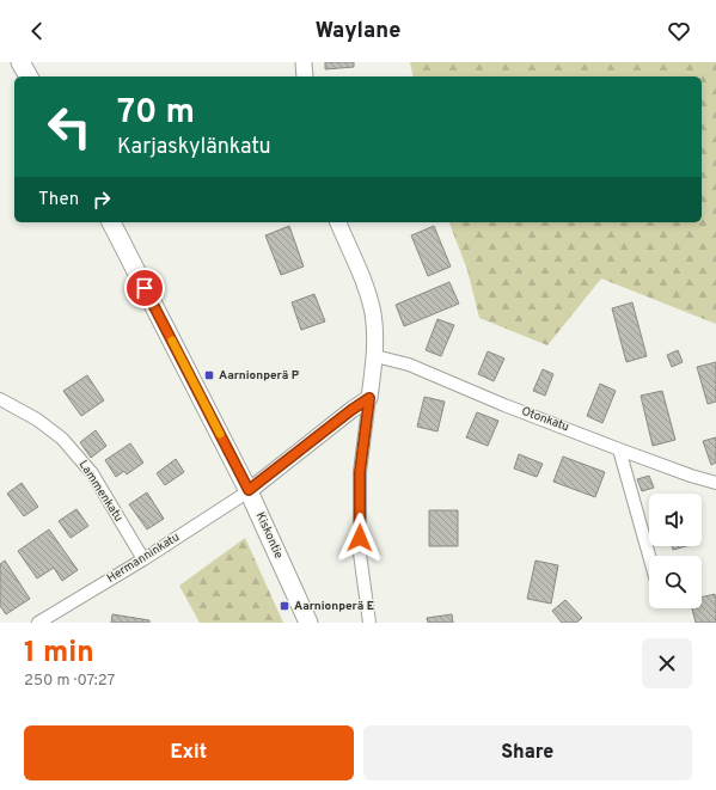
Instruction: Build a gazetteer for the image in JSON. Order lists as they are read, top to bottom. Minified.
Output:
{"streets":{"main road":["Kiskontie"],"street":["Otonkatu","Lammenkatu","Hermanninkatu"]},"crossings":[["Lammenkatu","Hermanninkatu"],["Kiskontie","Hermanninkatu"]],"places":{"transit":["Aarnionperä P","Aarnionperä E"]},"page":{"header":"Waylane","turn":["70 m","Karjaskylänkatu"],"then":"Then","heading":["1 min","250 m · 07:27"],"buttons":["Exit","Share"]}}
